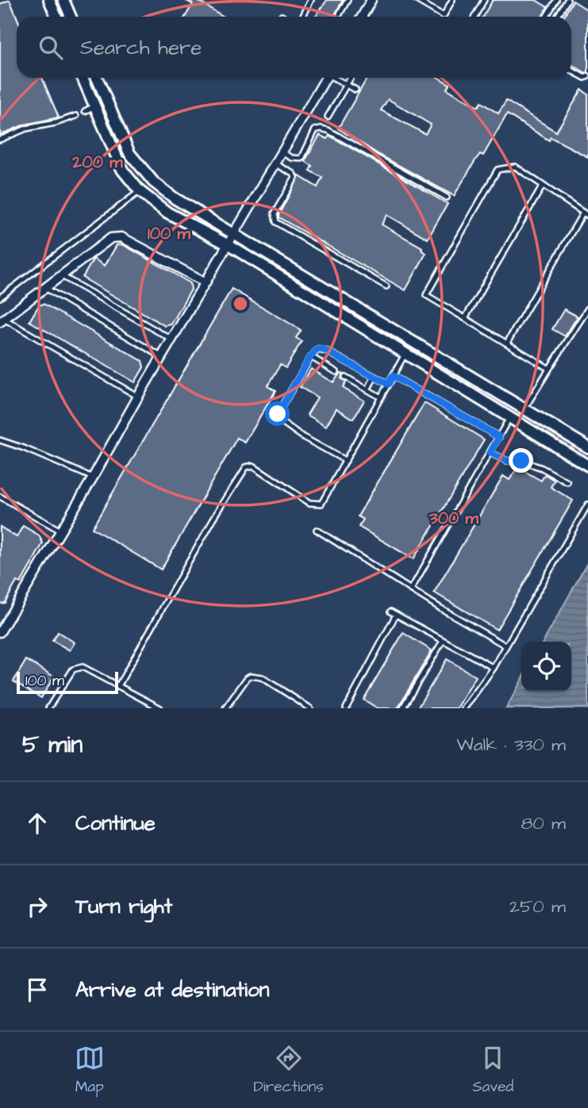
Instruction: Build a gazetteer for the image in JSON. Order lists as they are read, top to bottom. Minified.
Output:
{"scale_bar":"100 m","page":{"search":"Search here","scale":"100 m","heading":["5 min","Walk · 330 m"],"list":[["Continue","80 m"],["Turn right","250 m"],"Arrive at destination"],"nav":["Map","Directions","Saved"]},"rings":["200 m","100 m","300 m"]}
